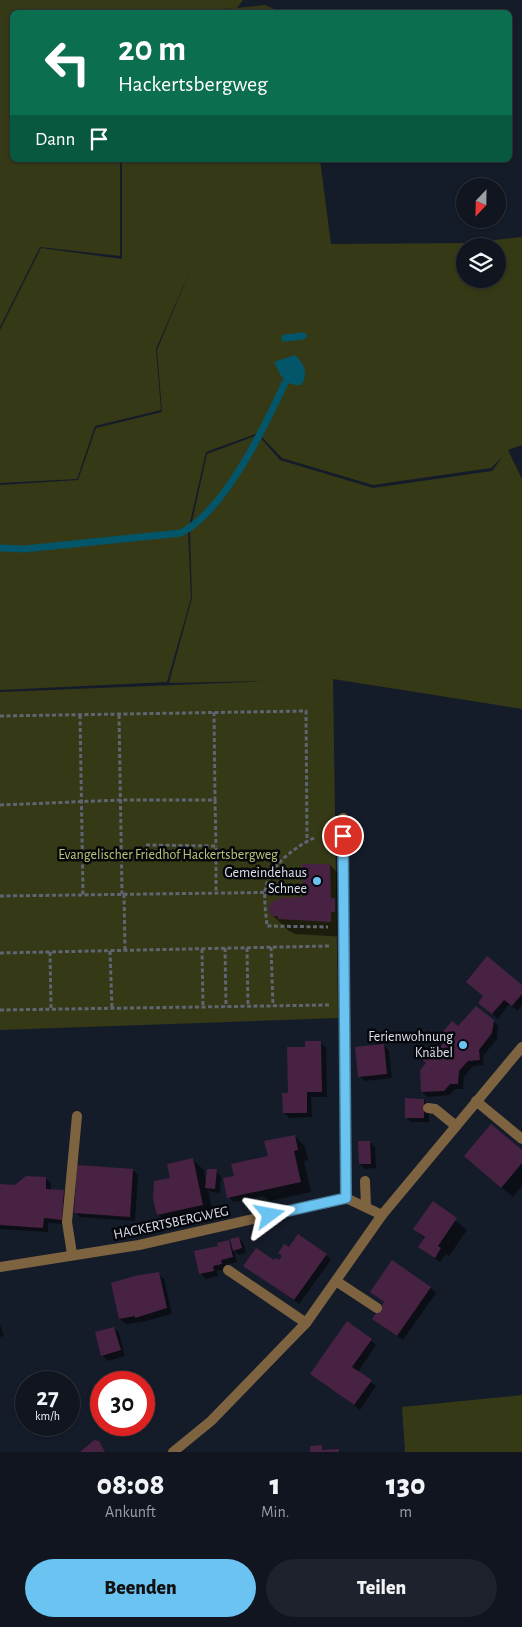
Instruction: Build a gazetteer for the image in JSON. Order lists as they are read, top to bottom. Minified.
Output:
{"streets":{"street":["HACKERTSBERGWEG"]},"parks":["Evangelischer Friedhof Hackertsbergweg"],"places":["Gemeindehaus Schnee","Ferienwohnung Knäbel"],"north":"bottom","page":{"turn":["20 m","Hackertsbergweg"],"then":"Dann","speed":"27 km/h","limit":"30","eta":["08:08","Ankunft","1","Min.","130","m"],"buttons":["Beenden","Teilen"]}}
